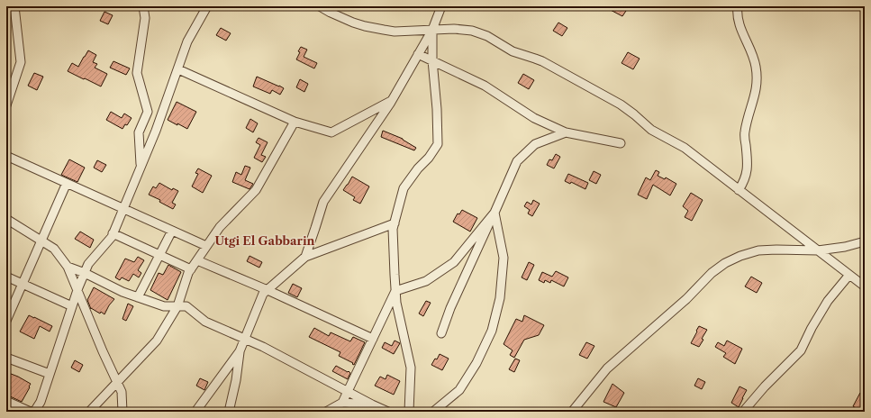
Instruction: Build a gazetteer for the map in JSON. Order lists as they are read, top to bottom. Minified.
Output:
{"districts":["Utgi El Gabbarin"]}
